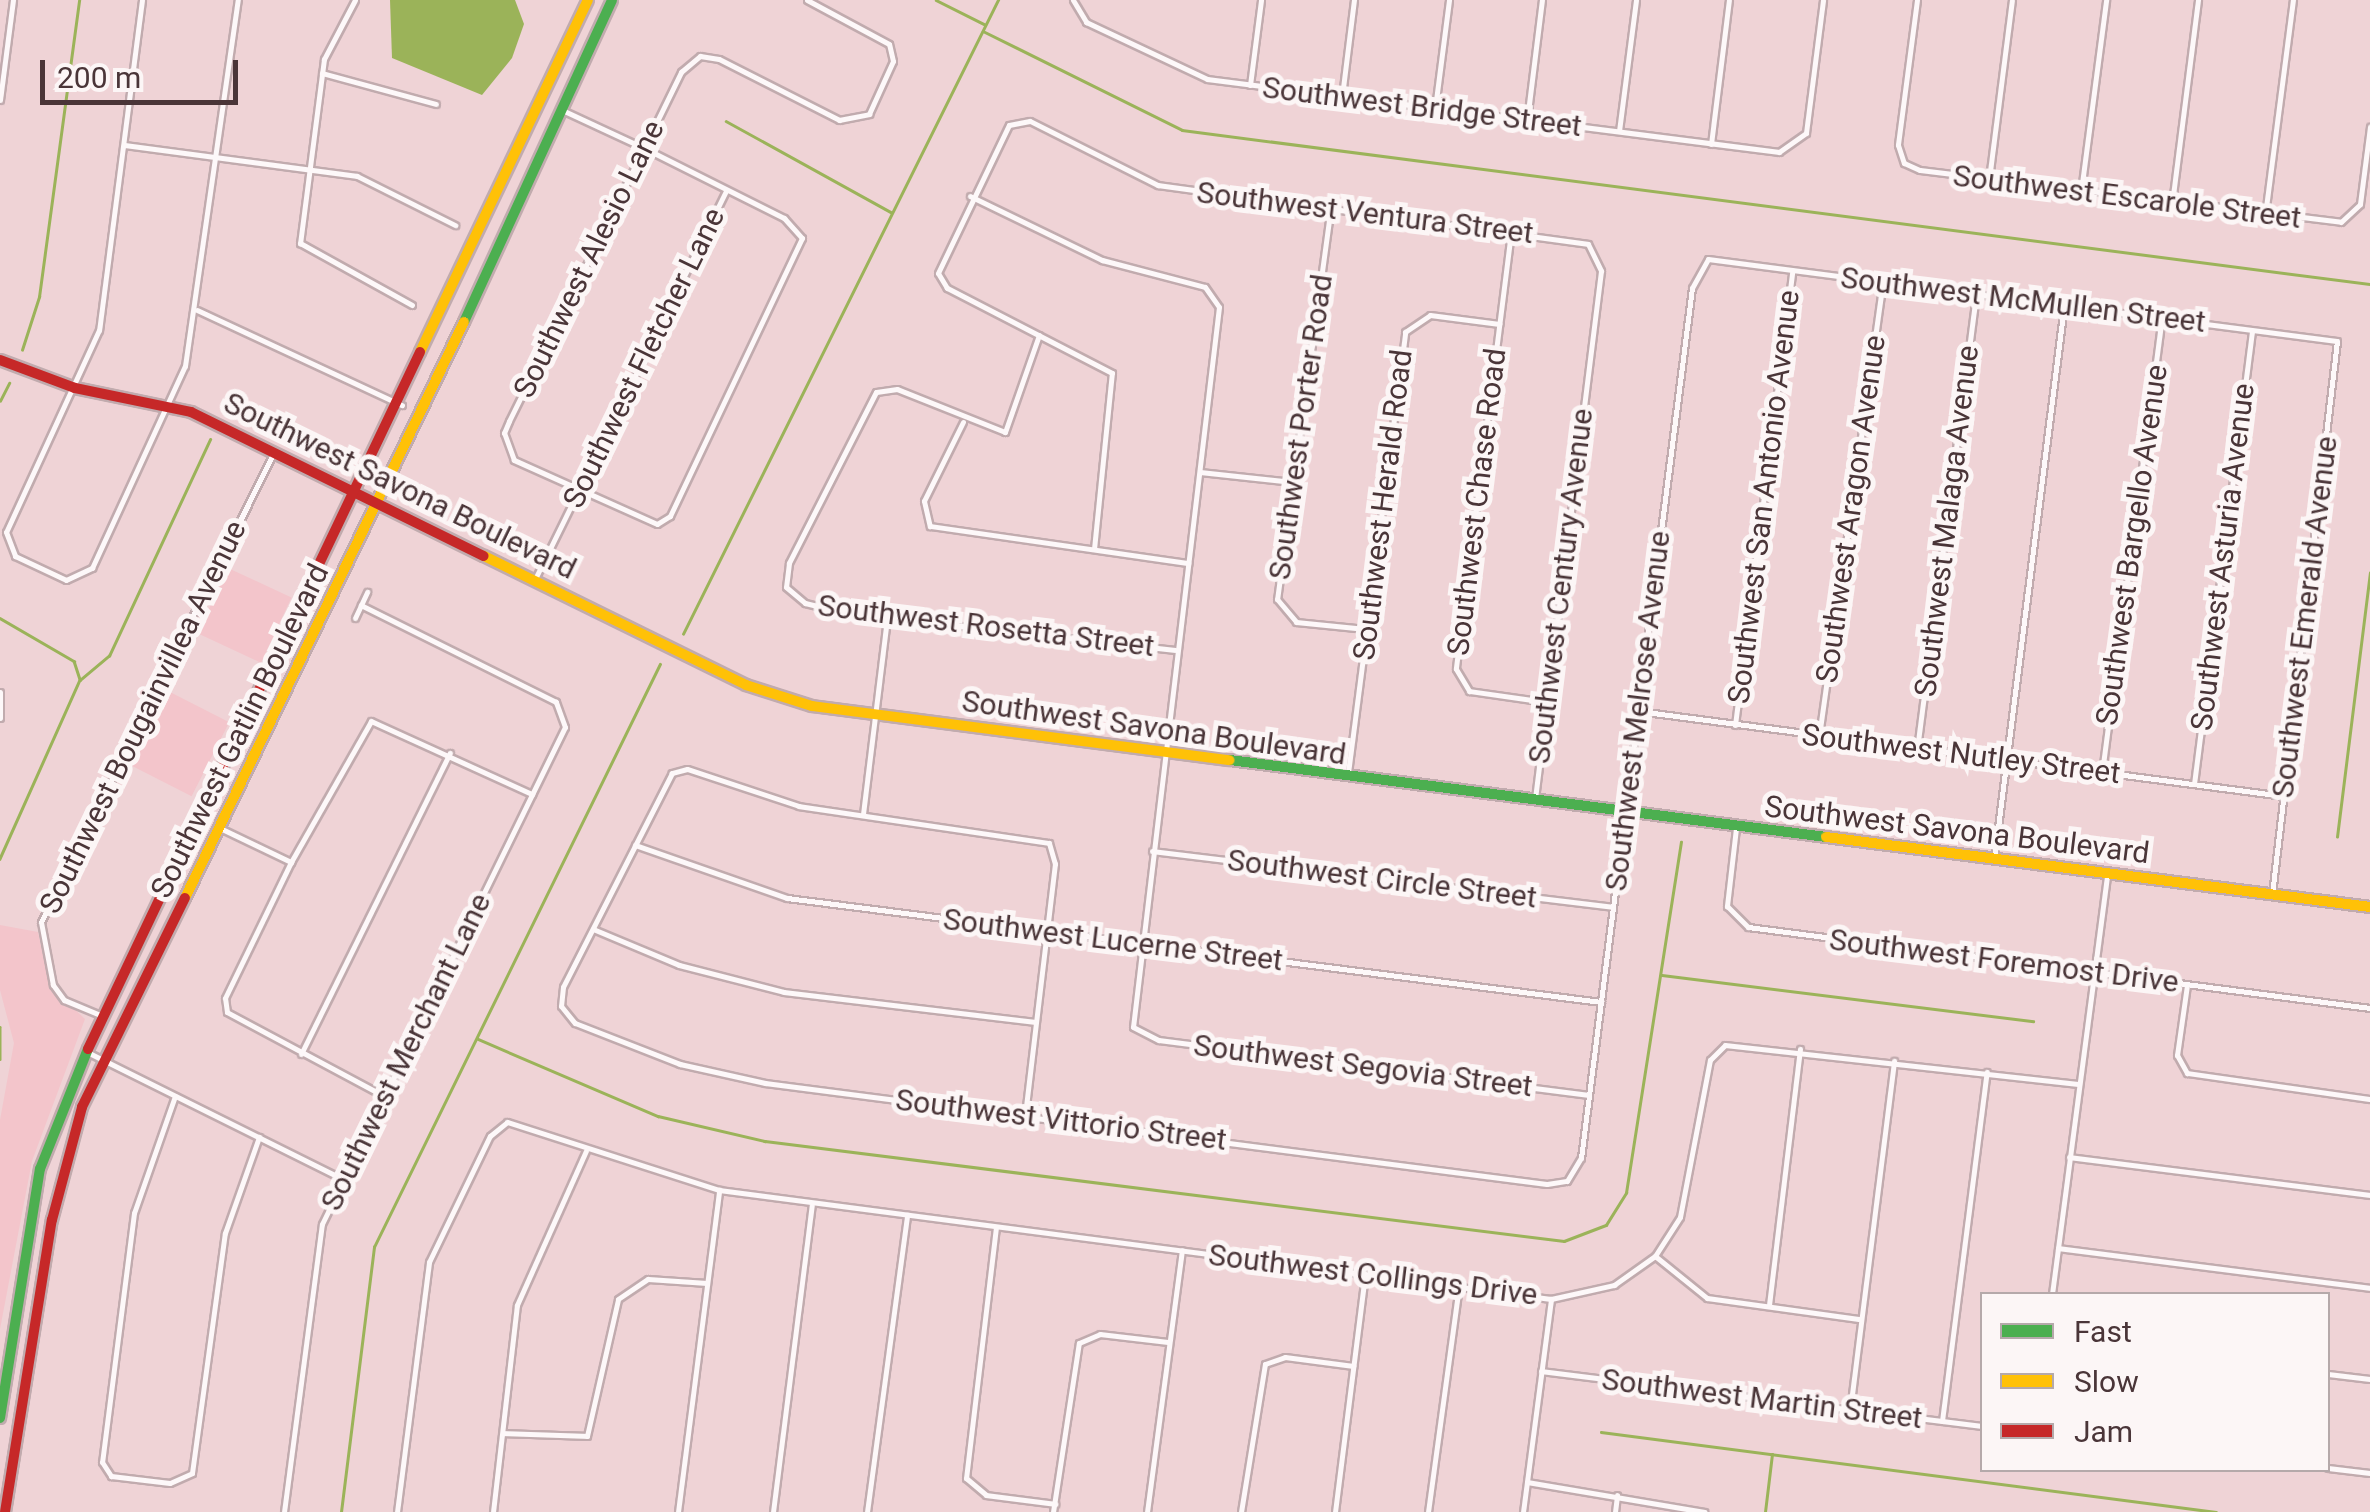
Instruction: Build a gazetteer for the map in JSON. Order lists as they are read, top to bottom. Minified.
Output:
{"streets":{"main road":["Southwest Savona Boulevard","Southwest Gatlin Boulevard"],"street":["Southwest Bridge Street","Southwest Escarole Street","Southwest Ventura Street","Southwest Alesio Lane","Southwest McMullen Street","Southwest Fletcher Lane","Southwest Porter Road","Southwest San Antonio Avenue","Southwest Chase Road","Southwest Herald Road","Southwest Aragon Avenue","Southwest Malaga Avenue","Southwest Bargello Avenue","Southwest Asturia Avenue","Southwest Century Avenue","Southwest Emerald Avenue","Southwest Rosetta Street","Southwest Melrose Avenue","Southwest Bougainvillea Avenue","Southwest Nutley Street","Southwest Circle Street","Southwest Lucerne Street","Southwest Foremost Drive","Southwest Merchant Lane","Southwest Segovia Street","Southwest Vittorio Street","Southwest Collings Drive","Southwest Martin Street"]},"crossings":[["Southwest Ventura Street","Southwest Porter Road"],["Southwest Ventura Street","Southwest Chase Road"],["Southwest Ventura Street","Southwest Century Avenue"],["Southwest Alesio Lane","Southwest Fletcher Lane"],["Southwest McMullen Street","Southwest San Antonio Avenue"],["Southwest McMullen Street","Southwest Aragon Avenue"],["Southwest McMullen Street","Southwest Malaga Avenue"],["Southwest McMullen Street","Southwest Bargello Avenue"],["Southwest McMullen Street","Southwest Asturia Avenue"],["Southwest McMullen Street","Southwest Emerald Avenue"],["Southwest McMullen Street","Southwest Melrose Avenue"],["Southwest Fletcher Lane","Southwest Savona Boulevard"],["Southwest Porter Road","Southwest Herald Road"],["Southwest Savona Boulevard","Southwest Herald Road"],["Southwest Savona Boulevard","Southwest Century Avenue"],["Southwest Savona Boulevard","Southwest Emerald Avenue"],["Southwest Savona Boulevard","Southwest Melrose Avenue"],["Southwest Savona Boulevard","Southwest Bougainvillea Avenue"],["Southwest Savona Boulevard","Southwest Gatlin Boulevard"],["Southwest Savona Boulevard","Southwest Foremost Drive"],["Southwest San Antonio Avenue","Southwest Nutley Street"],["Southwest Chase Road","Southwest Herald Road"],["Southwest Chase Road","Southwest Century Avenue"],["Southwest Aragon Avenue","Southwest Nutley Street"],["Southwest Malaga Avenue","Southwest Nutley Street"],["Southwest Bargello Avenue","Southwest Nutley Street"],["Southwest Asturia Avenue","Southwest Nutley Street"],["Southwest Emerald Avenue","Southwest Nutley Street"],["Southwest Melrose Avenue","Southwest Nutley Street"],["Southwest Melrose Avenue","Southwest Circle Street"],["Southwest Melrose Avenue","Southwest Lucerne Street"],["Southwest Melrose Avenue","Southwest Segovia Street"],["Southwest Melrose Avenue","Southwest Vittorio Street"],["Southwest Bougainvillea Avenue","Southwest Gatlin Boulevard"],["Southwest Lucerne Street","Southwest Segovia Street"]],"legend":["Fast","Slow","Jam"],"scale_bar":"200 m"}
